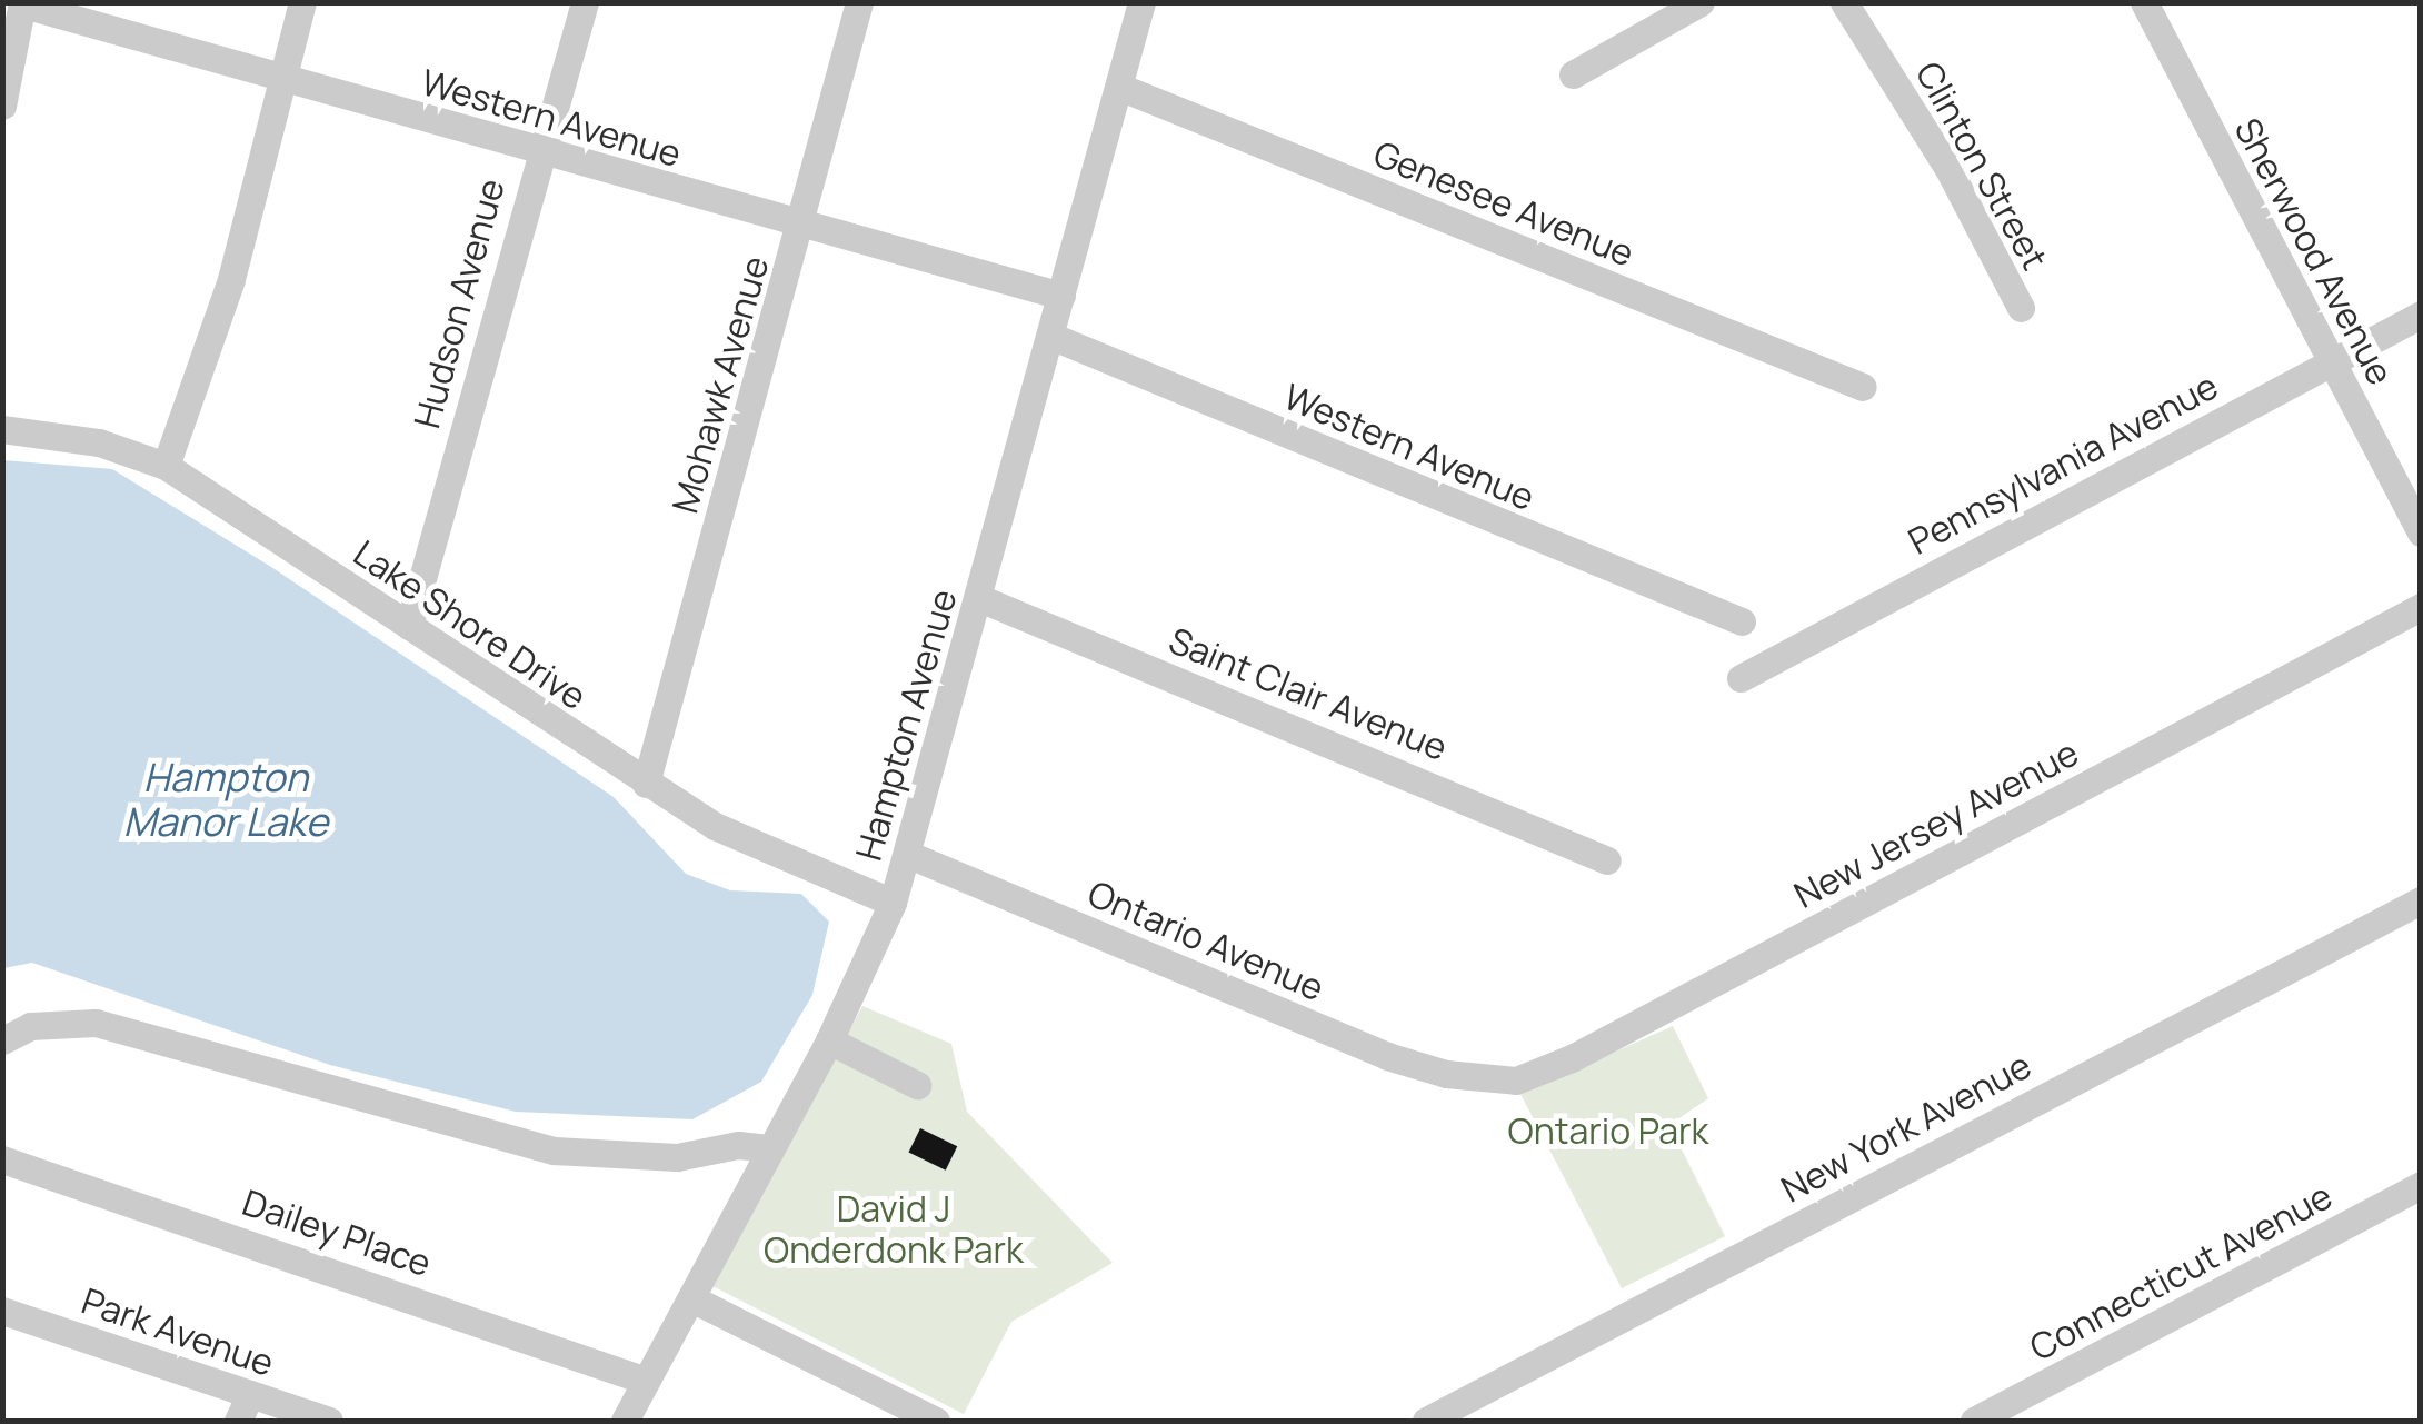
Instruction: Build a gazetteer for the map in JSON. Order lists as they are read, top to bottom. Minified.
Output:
{"streets":{"street":["Western Avenue","Clinton Street","Genesee Avenue","Sherwood Avenue","Hudson Avenue","Mohawk Avenue","Pennsylvania Avenue","Lake Shore Drive","Saint Clair Avenue","Hampton Avenue","New Jersey Avenue","Ontario Avenue","New York Avenue","Dailey Place","Connecticut Avenue","Park Avenue"]},"crossings":[["Western Avenue","Hudson Avenue"],["Western Avenue","Mohawk Avenue"],["Western Avenue","Hampton Avenue"],["Genesee Avenue","Hampton Avenue"],["Sherwood Avenue","Pennsylvania Avenue"],["Hudson Avenue","Lake Shore Drive"],["Mohawk Avenue","Lake Shore Drive"],["Lake Shore Drive","Hampton Avenue"],["Saint Clair Avenue","Hampton Avenue"],["Hampton Avenue","Ontario Avenue"],["Hampton Avenue","Dailey Place"],["New Jersey Avenue","Ontario Avenue"]],"water":["Hampton Manor Lake"],"parks":["Ontario Park","David J Onderdonk Park"]}
